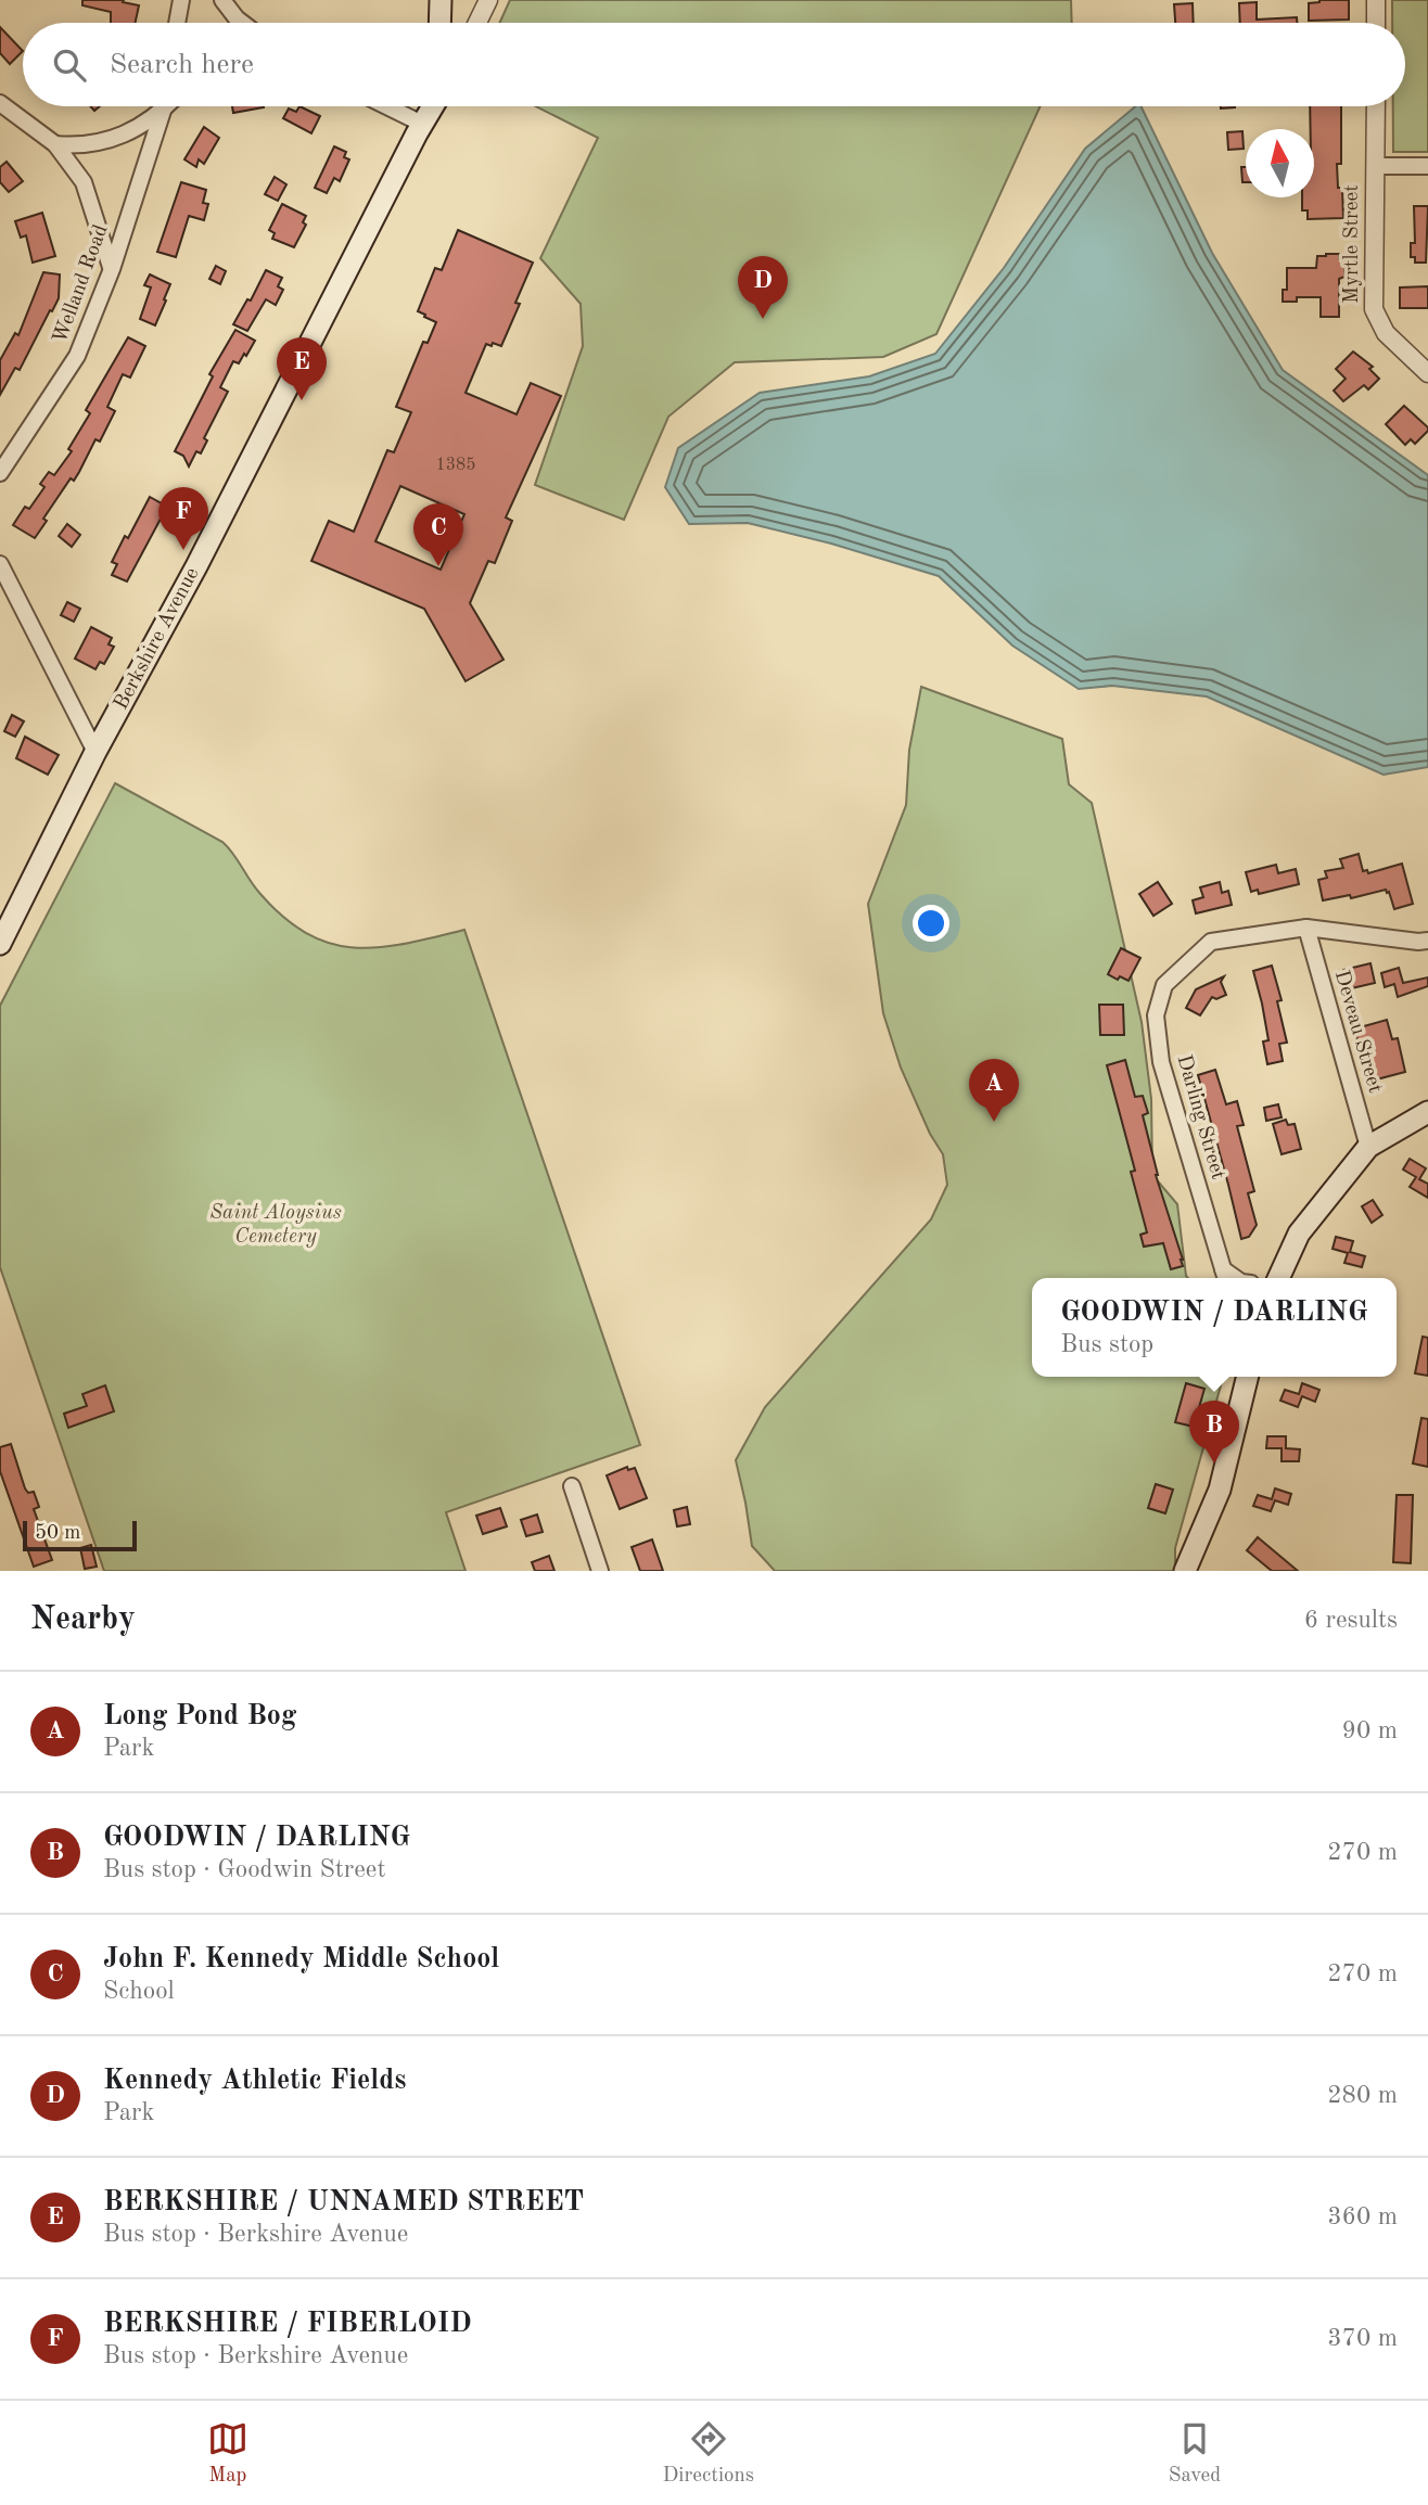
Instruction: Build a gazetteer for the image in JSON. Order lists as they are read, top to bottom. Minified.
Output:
{"streets":{"main road":["Berkshire Avenue"],"street":["Myrtle Street","Welland Road","Deveau Street","Darling Street"]},"crossings":[["Deveau Street","Darling Street"]],"parks":["Saint Aloysius Cemetery"],"house_numbers":["1385"],"scale_bar":"50 m","north":"top","page":{"search":"Search here","pins":["D","E","F","C","A","B"],"popup":["GOODWIN / DARLING","Bus stop"],"scale":"50 m","heading":["Nearby","6 results"],"list":[{"mark":"A","name":"Long Pond Bog","note":"Park","value":"90 m"},{"mark":"B","name":"GOODWIN / DARLING","note":"Bus stop · Goodwin Street","value":"270 m"},{"mark":"C","name":"John F. Kennedy Middle School","note":"School","value":"270 m"},{"mark":"D","name":"Kennedy Athletic Fields","note":"Park","value":"280 m"},{"mark":"E","name":"BERKSHIRE / UNNAMED STREET","note":"Bus stop · Berkshire Avenue","value":"360 m"},{"mark":"F","name":"BERKSHIRE / FIBERLOID","note":"Bus stop · Berkshire Avenue","value":"370 m"}],"nav":["Map","Directions","Saved"]}}
